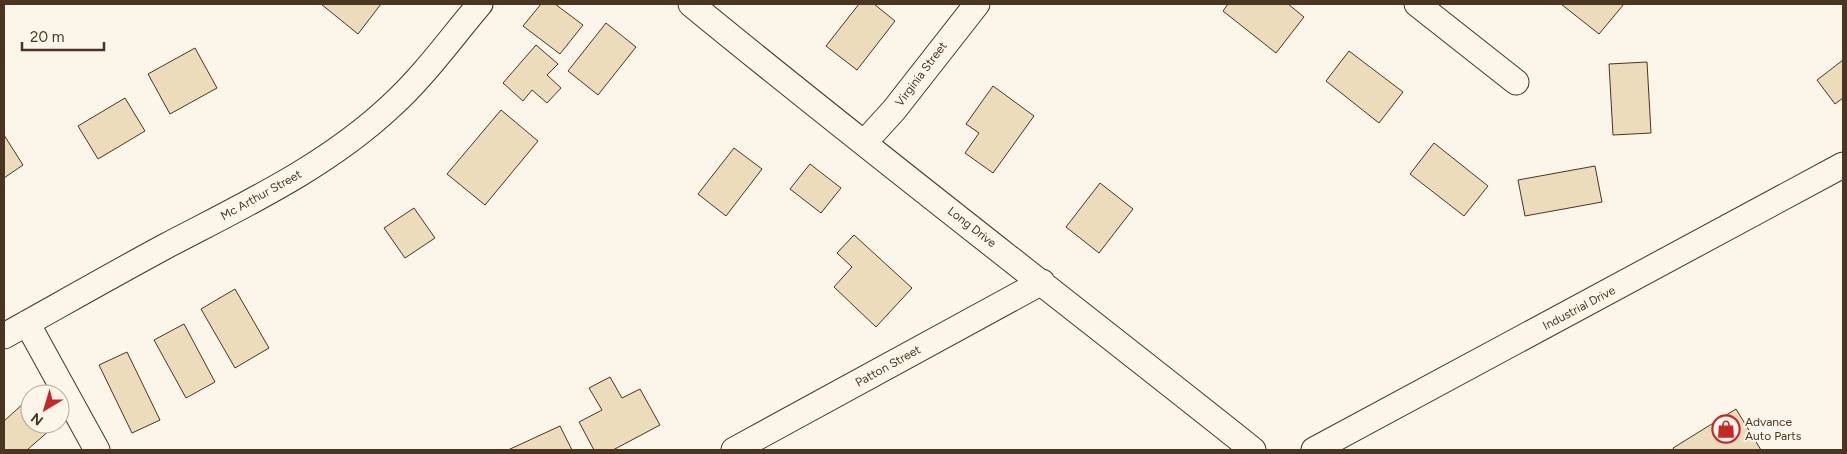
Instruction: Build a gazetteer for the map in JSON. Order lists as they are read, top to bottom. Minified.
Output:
{"streets":{"street":["Virginia Street","Mc Arthur Street","Long Drive","Industrial Drive","Patton Street"]},"crossings":[["Virginia Street","Long Drive"],["Long Drive","Patton Street"]],"places":{"shop":["Advance Auto Parts"]},"scale_bar":"20 m","north":"bottom left"}
